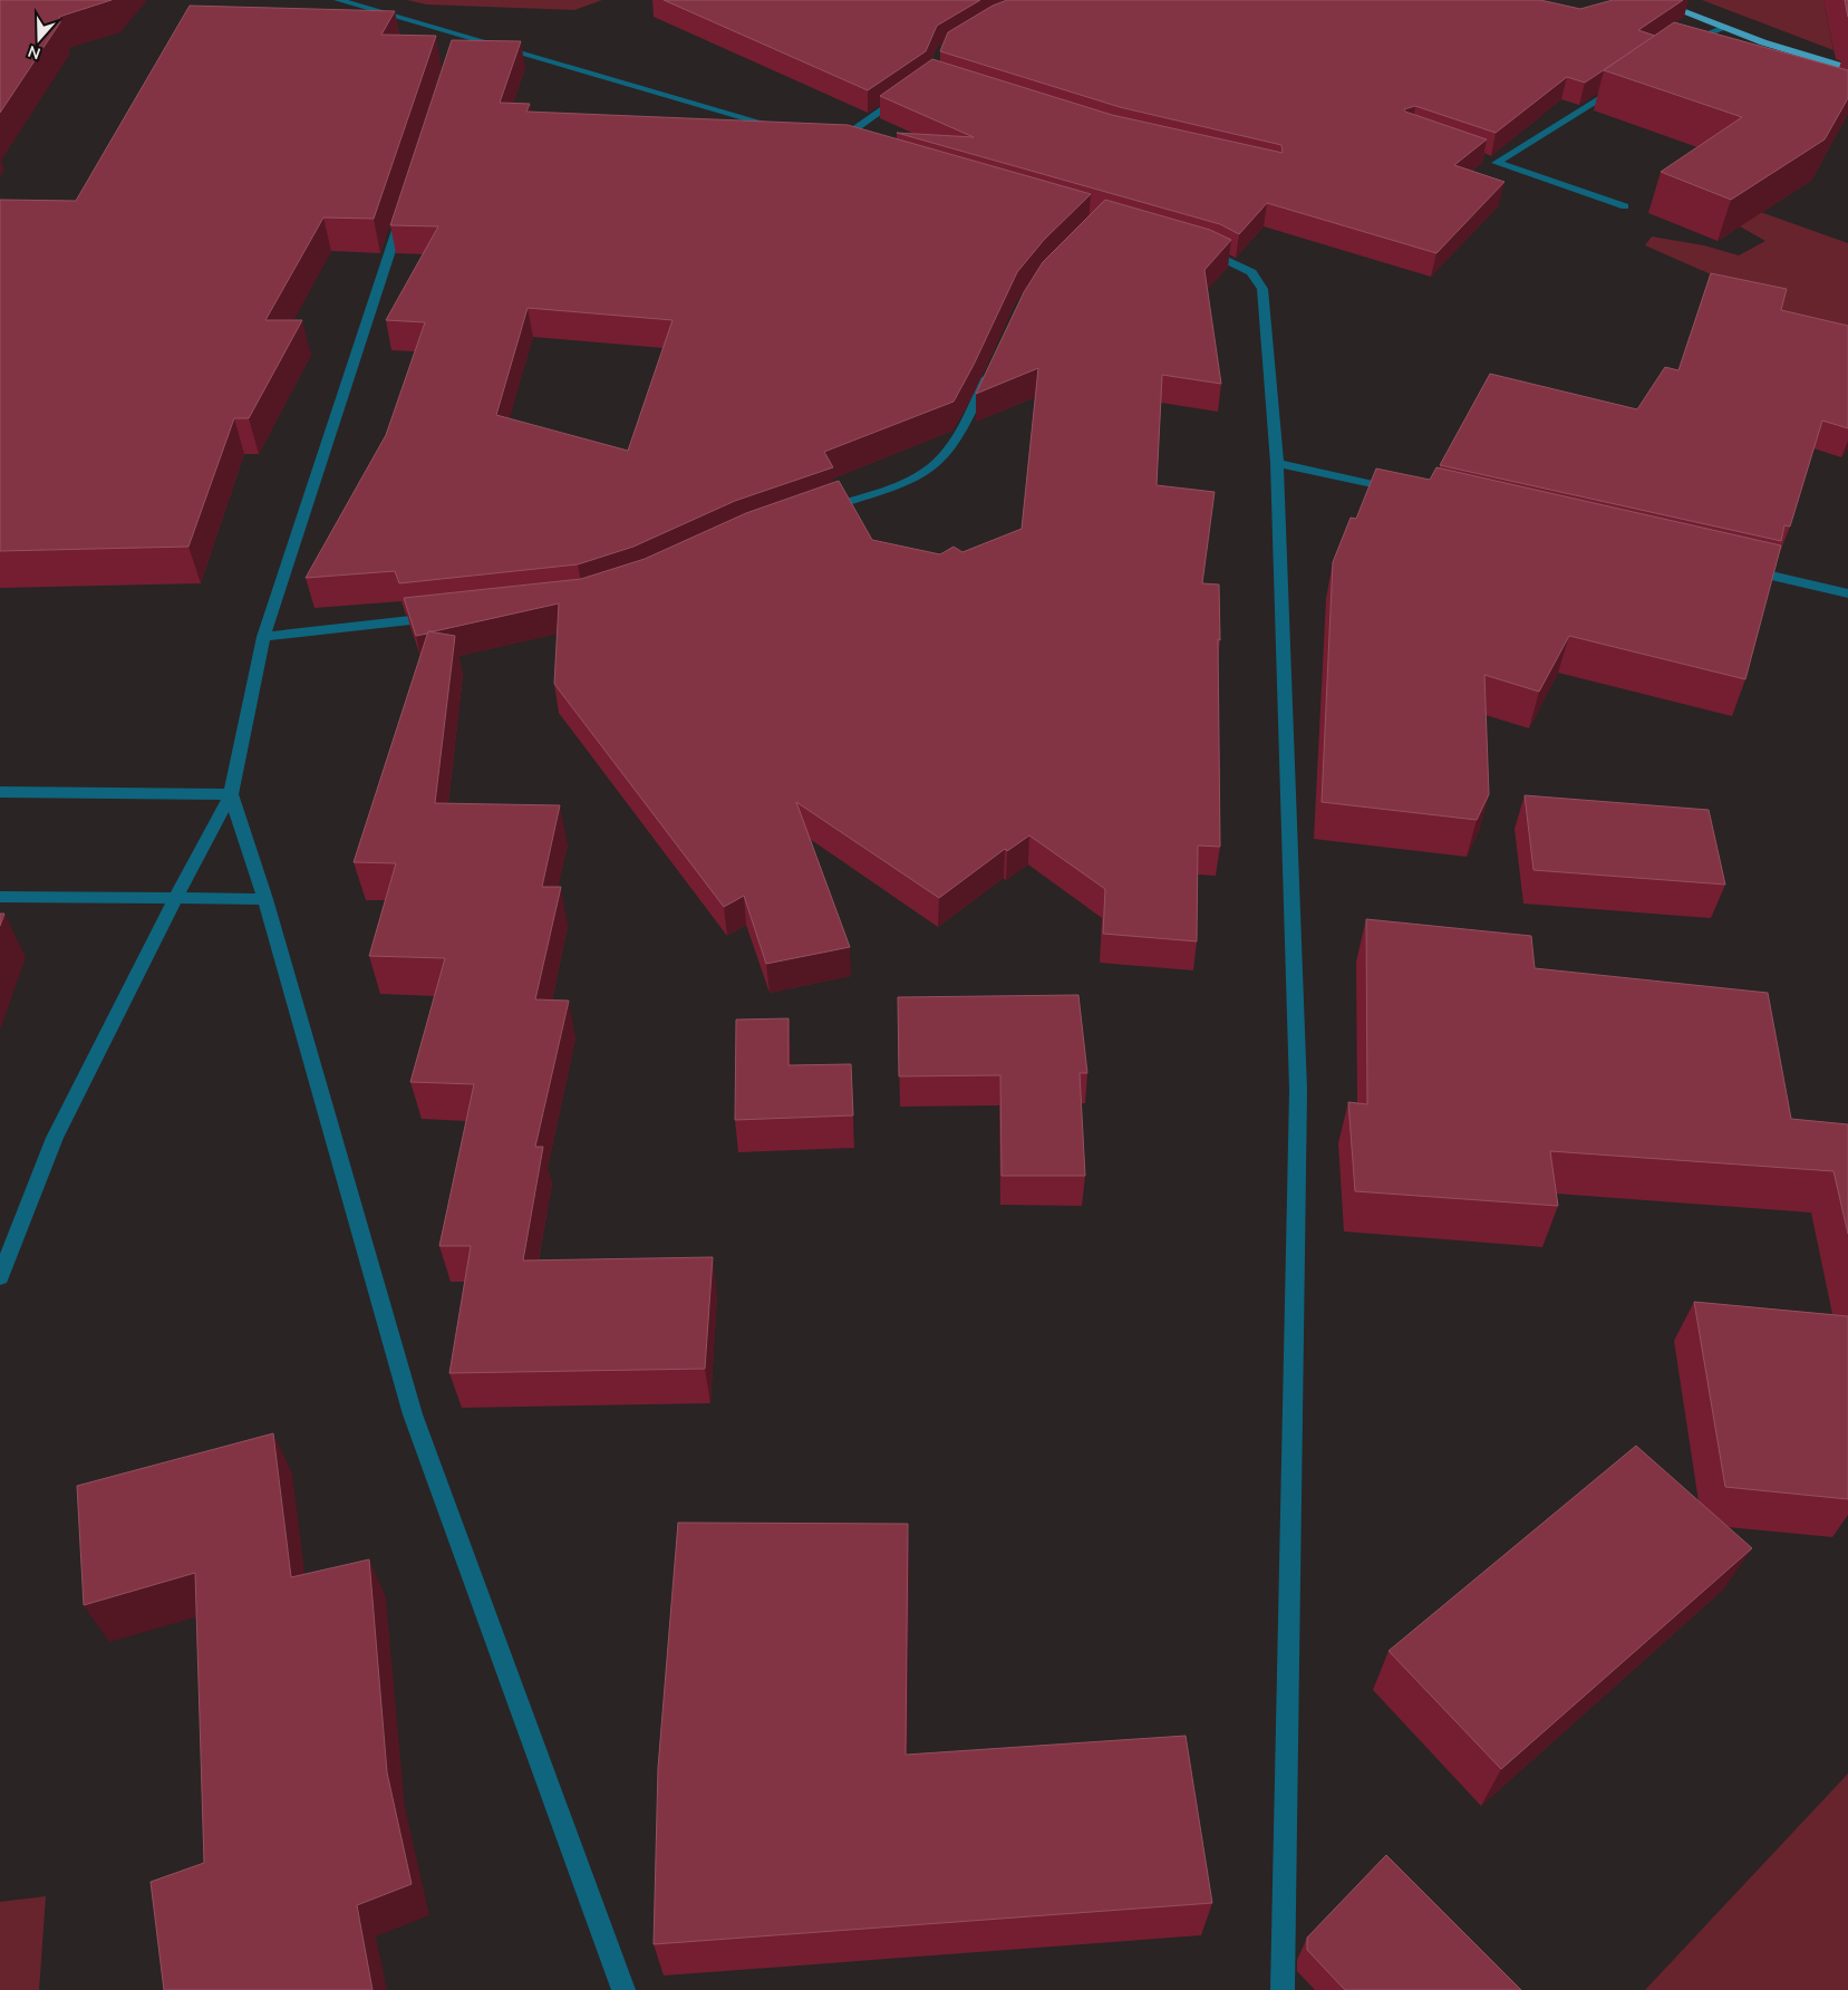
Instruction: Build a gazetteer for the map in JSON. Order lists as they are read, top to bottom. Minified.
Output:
{"north":"bottom"}
